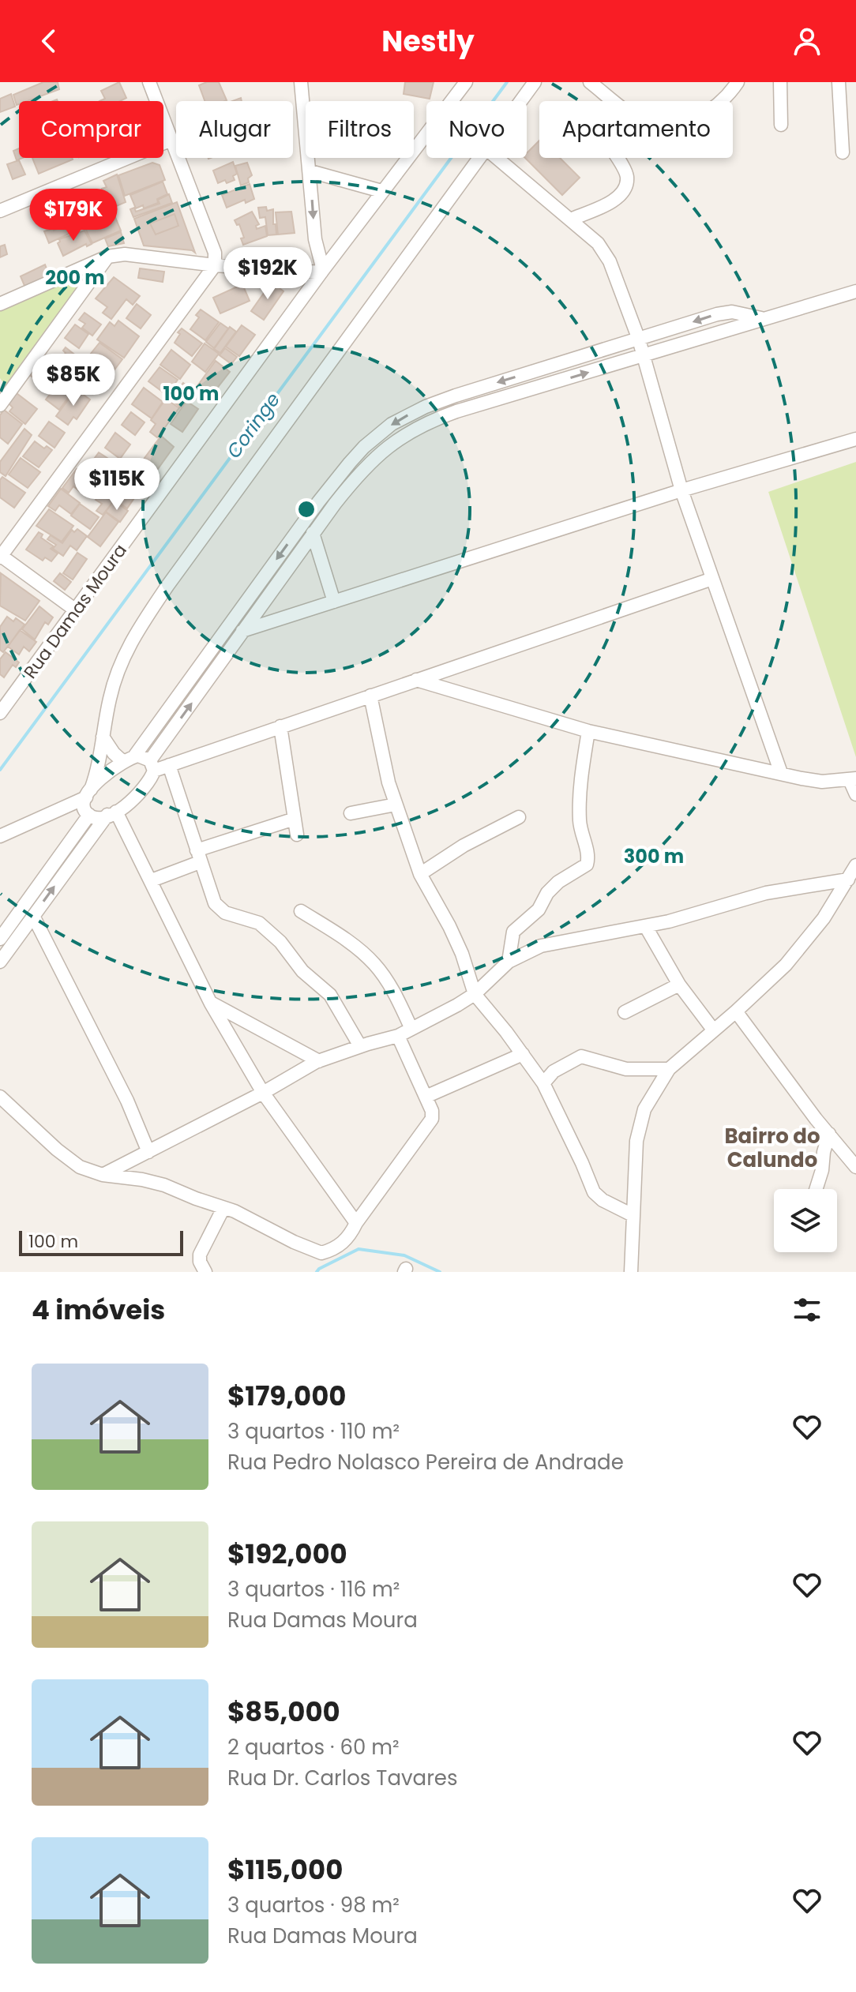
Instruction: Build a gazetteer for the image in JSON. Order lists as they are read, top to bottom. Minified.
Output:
{"streets":{"street":["Rua Damas Moura"]},"districts":["Bairro do Calundo"],"water":["Coringe"],"scale_bar":"100 m","page":{"header":"Nestly","chip":["Comprar","Alugar","Filtros","Novo","Apartamento"],"price":["$179K","$192K","$85K","$115K"],"scale":"100 m","heading":"4 imóveis","list":[{"name":"$179,000","note":"3 quartos · 110 m² · Rua Pedro Nolasco Pereira de Andrade"},{"name":"$192,000","note":"3 quartos · 116 m² · Rua Damas Moura"},{"name":"$85,000","note":"2 quartos · 60 m² · Rua Dr. Carlos Tavares"},{"name":"$115,000","note":"3 quartos · 98 m² · Rua Damas Moura"}]},"rings":["200 m","100 m","300 m"]}
